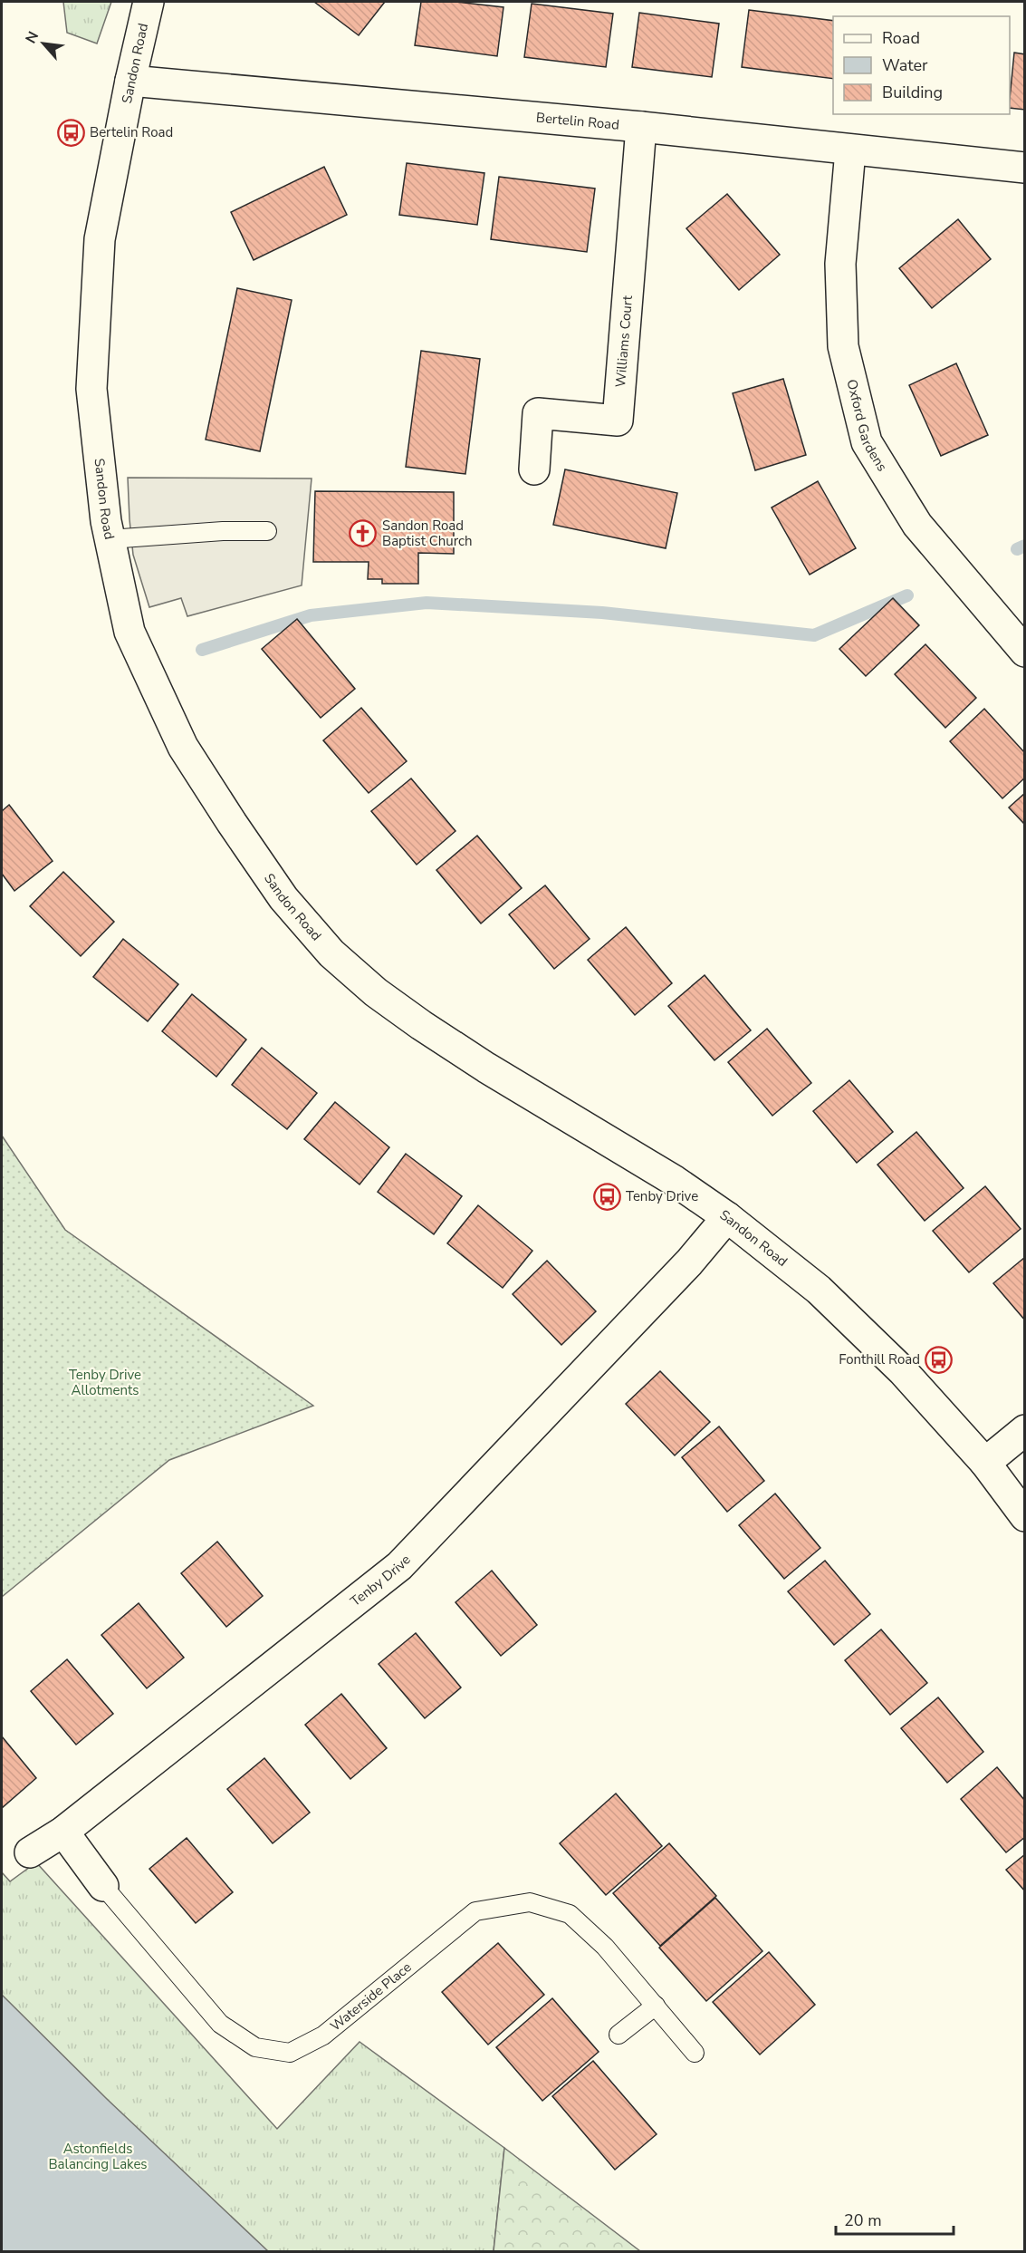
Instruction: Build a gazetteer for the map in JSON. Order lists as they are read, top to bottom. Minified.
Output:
{"streets":{"street":["Sandon Road","Bertelin Road","Williams Court","Oxford Gardens","Tenby Drive"],"lane":["Waterside Place"]},"crossings":[["Sandon Road","Bertelin Road"],["Sandon Road","Tenby Drive"],["Bertelin Road","Williams Court"],["Bertelin Road","Oxford Gardens"]],"parks":["Tenby Drive Allotments","Astonfields Balancing Lakes"],"places":{"bus stop":["Bertelin Road","Tenby Drive","Fonthill Road"],"church":["Sandon Road Baptist Church"]},"legend":["Road","Water","Building"],"scale_bar":"20 m","north":"top left"}
